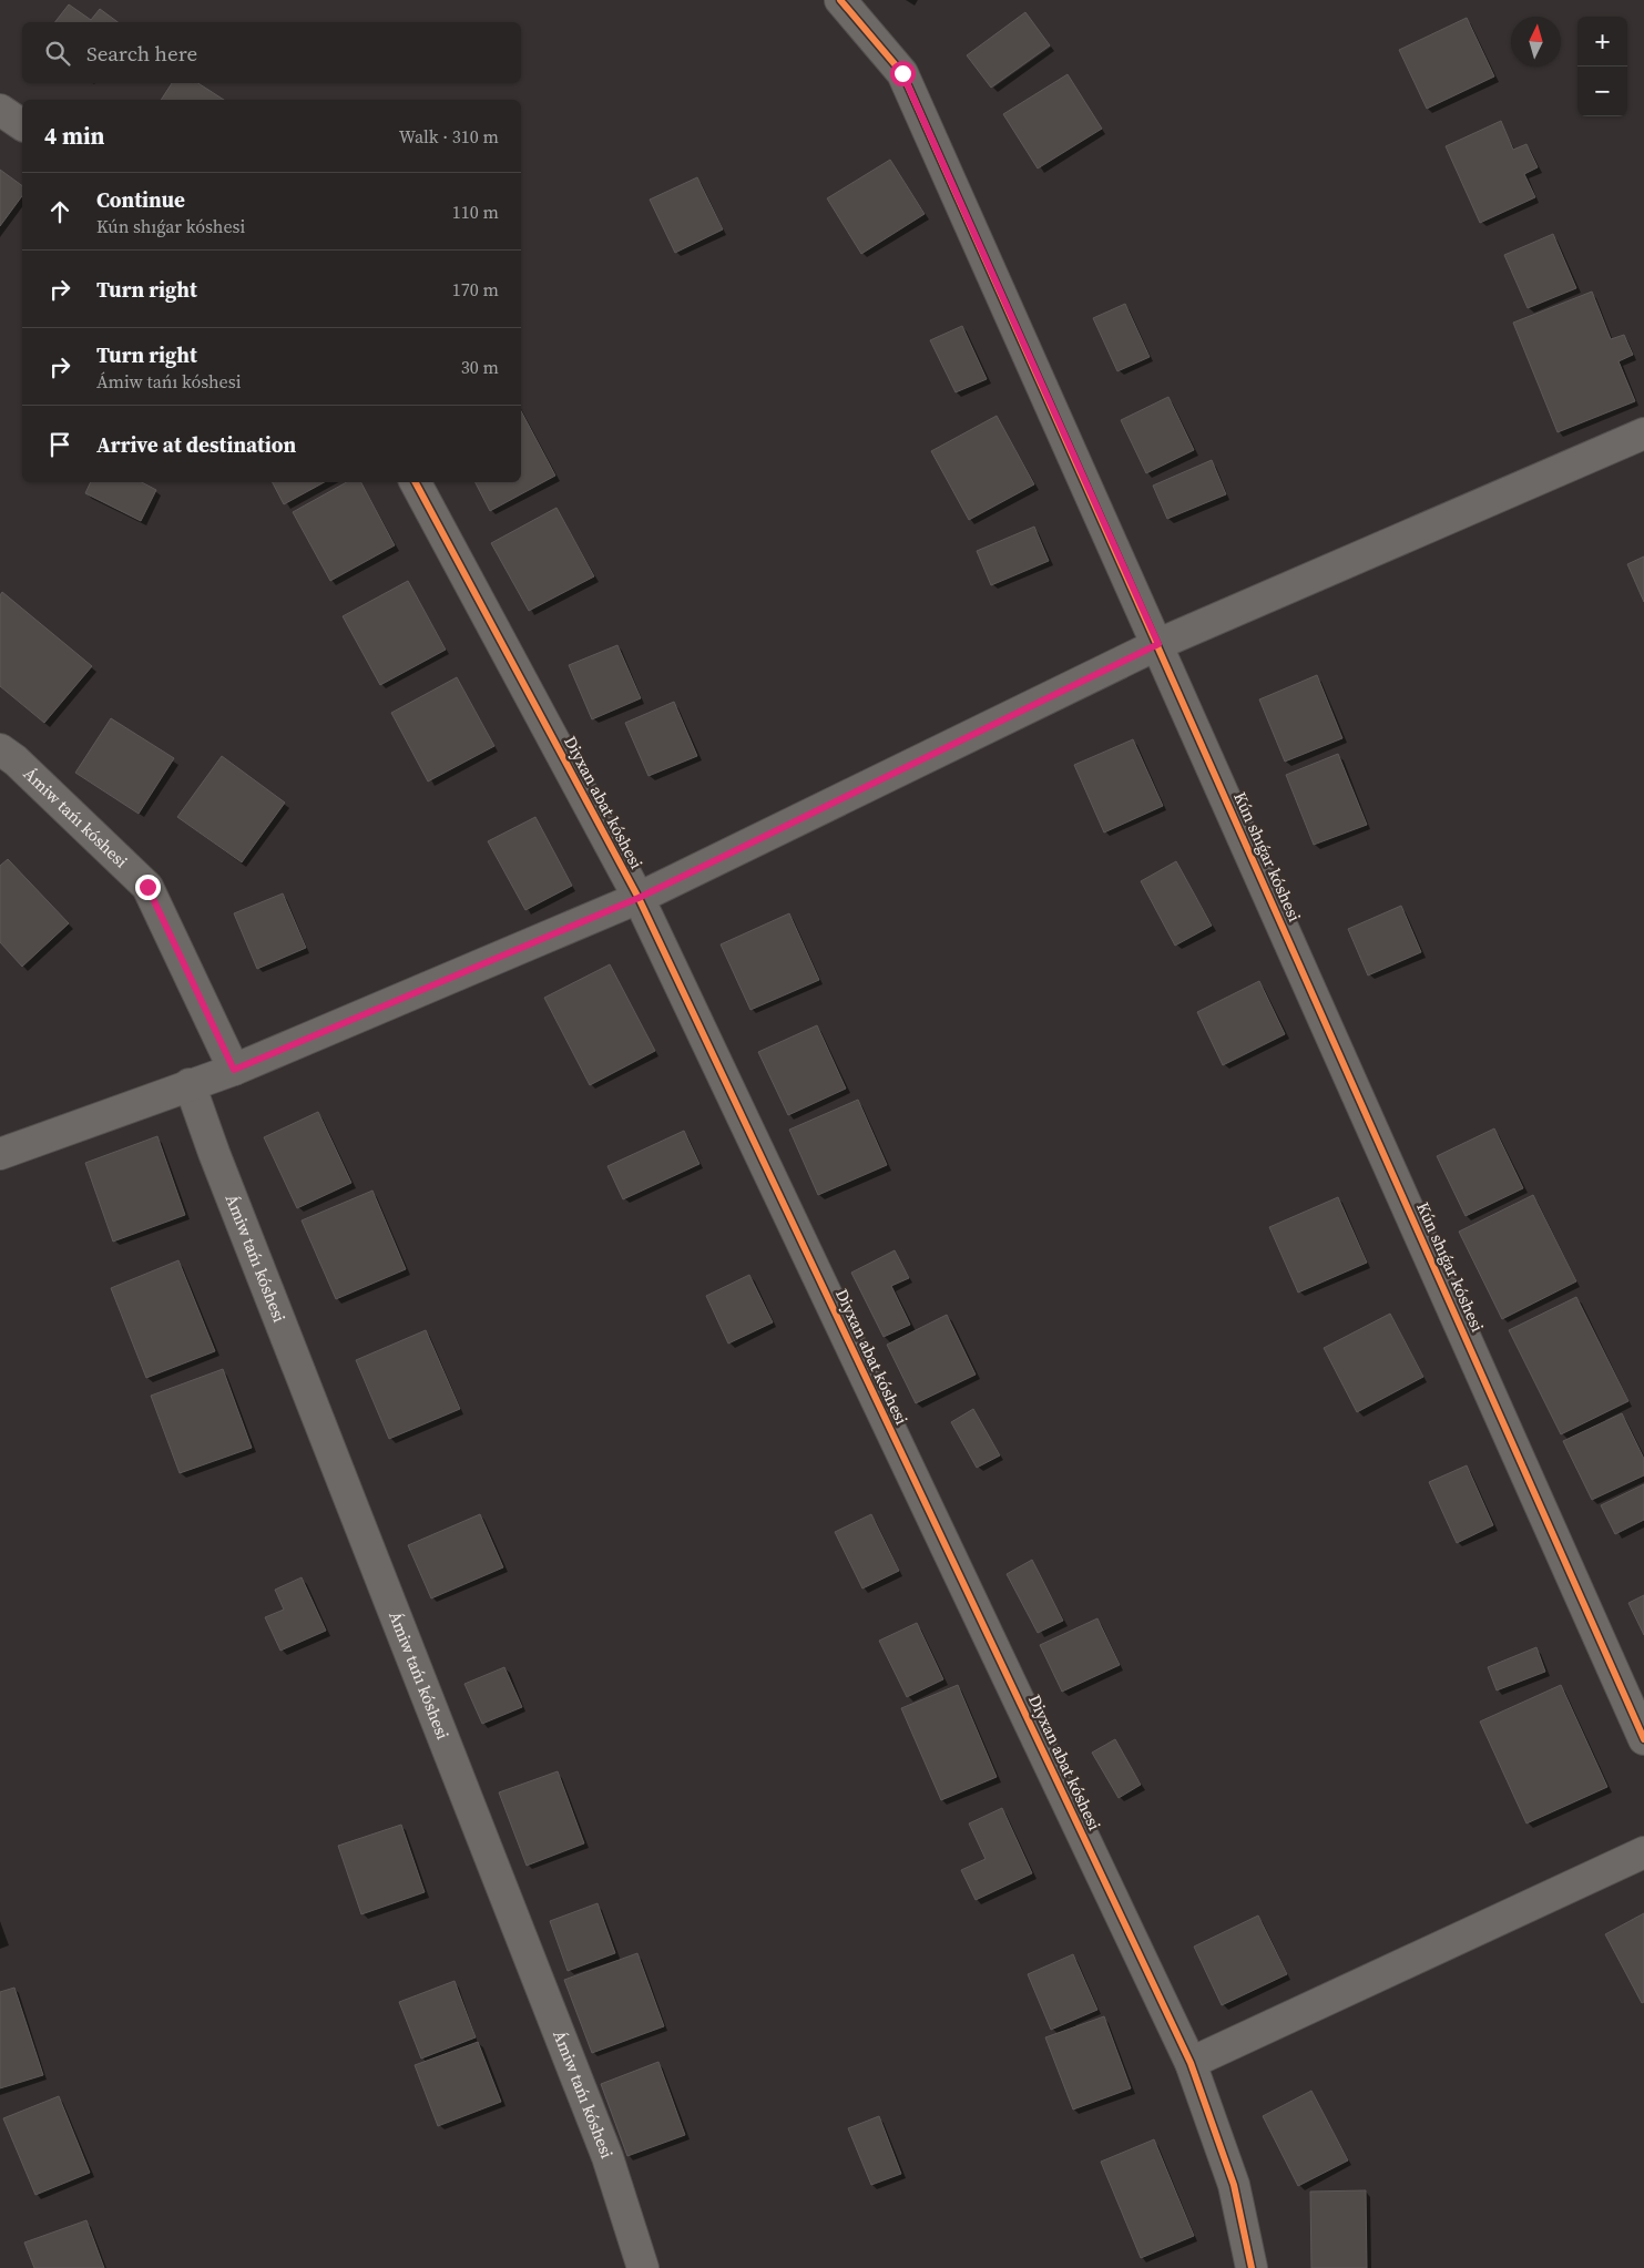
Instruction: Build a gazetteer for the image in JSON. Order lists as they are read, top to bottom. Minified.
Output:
{"streets":{"street":["Diyxan abat kóshesi","Ámiw tańı kóshesi","Kún shıǵar kóshesi"]},"north":"top","page":{"map_buttons":["+","−"],"search":"Search here","heading":["4 min","Walk · 310 m"],"list":[["Continue","Kún shıǵar kóshesi","110 m"],["Turn right","170 m"],["Turn right","Ámiw tańı kóshesi","30 m"],"Arrive at destination"]}}
